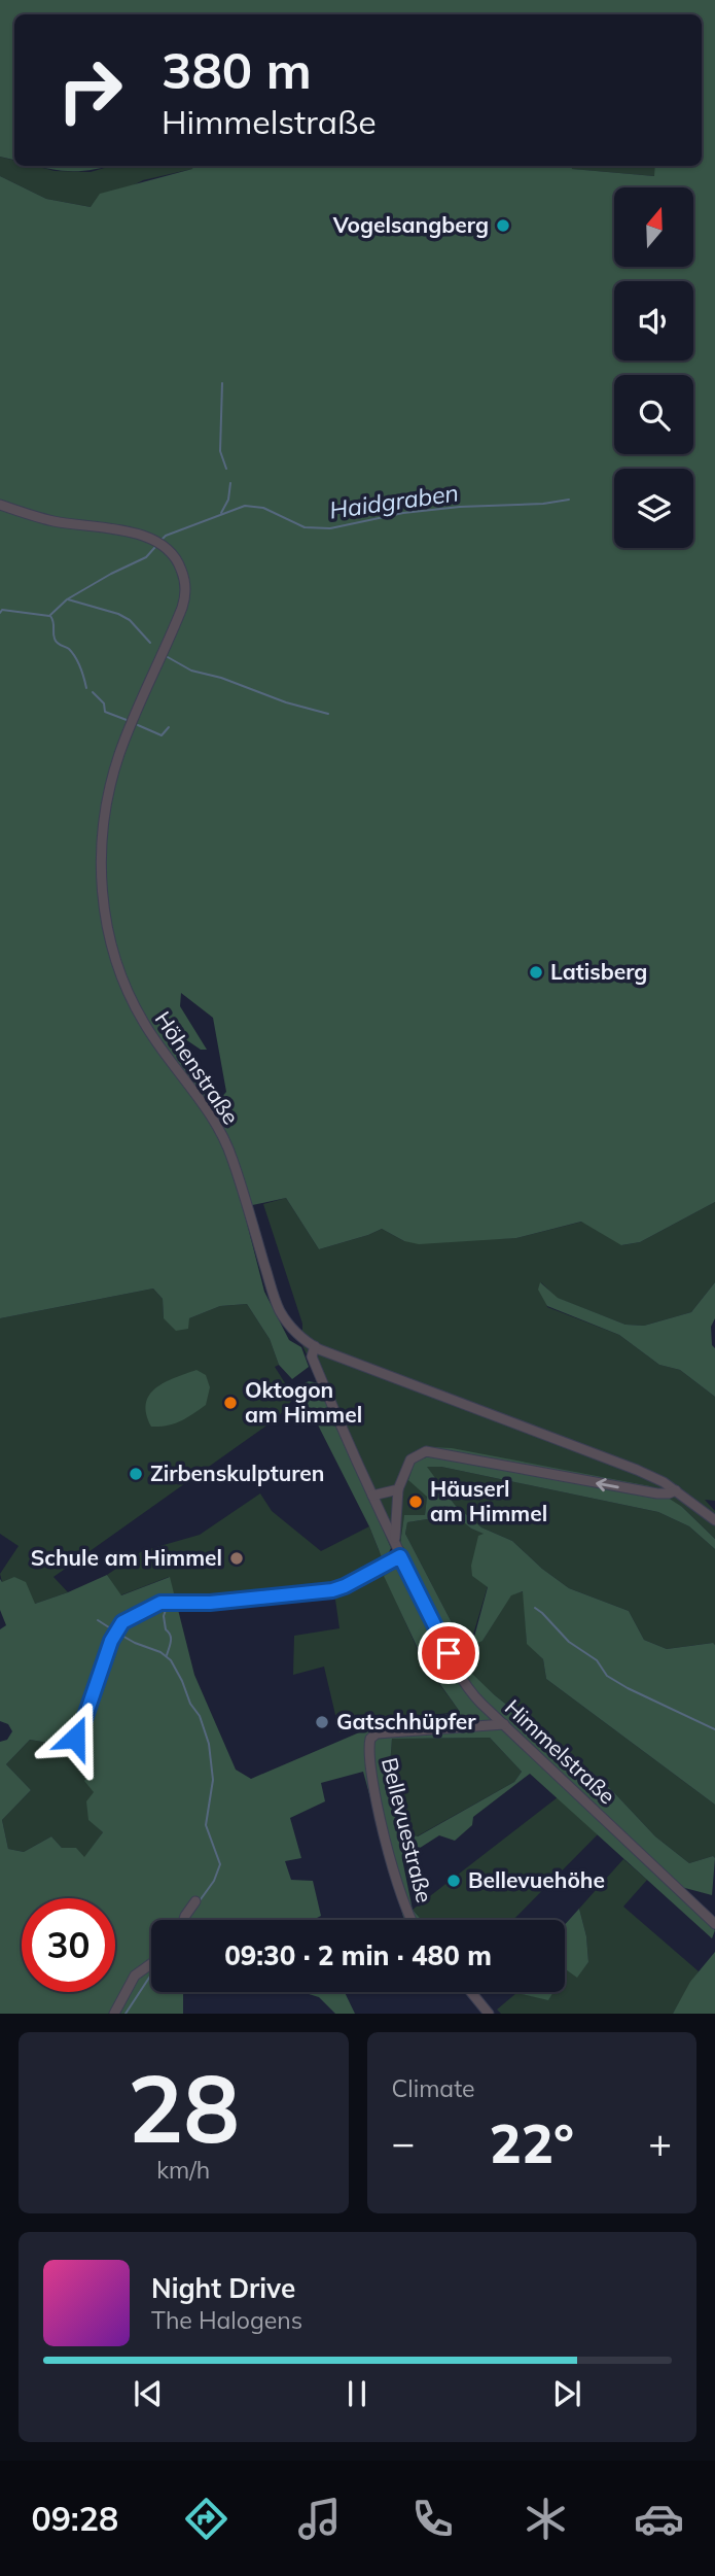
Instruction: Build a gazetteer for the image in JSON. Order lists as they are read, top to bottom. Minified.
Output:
{"streets":{"street":["Höhenstraße","Himmelstraße","Bellevuestraße"]},"crossings":[["Höhenstraße","Himmelstraße"],["Himmelstraße","Bellevuestraße"]],"water":["Haidgraben"],"places":["Vogelsangberg","Latisberg","Oktogon am Himmel","Zirbenskulpturen","Häuserl am Himmel","Schule am Himmel","Gatschhüpfer","Bellevuehöhe"],"north":"top","page":{"turn":["380 m","Himmelstraße"],"limit":"30","trip":"09:30 · 2 min · 480 m","tile":[["28","km/h"],"Climate"],"heat":["−","22°","+"],"song":["Night Drive","The Halogens"],"tabs":"09:28"}}
